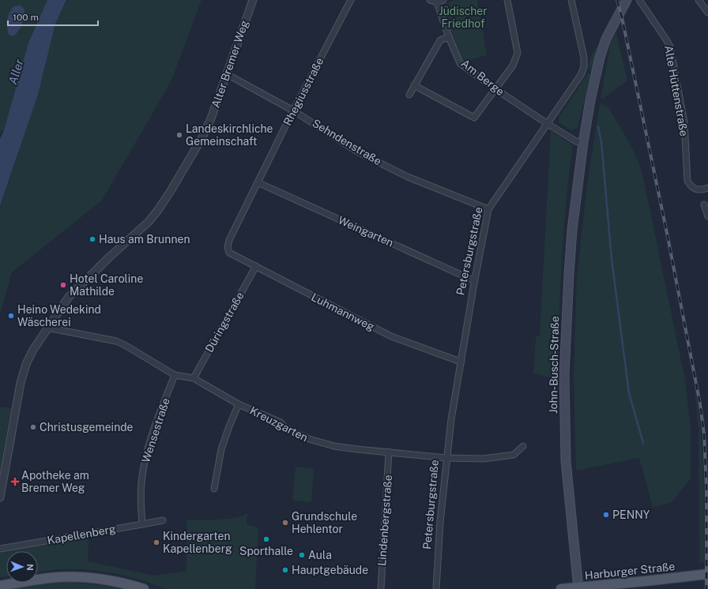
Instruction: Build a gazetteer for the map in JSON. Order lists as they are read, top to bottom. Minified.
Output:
{"streets":{"main road":["John-Busch-Straße","Harburger Straße"],"street":["Alter Bremer Weg","Am Berge","Alte Hüttenstraße","Rhegiusstraße","Sehndenstraße","Weingarten","Petersburgstraße","Luhmannweg","Düringstraße","Kreuzgarten","Wensestraße","Lindenbergstraße","Kapellenberg"]},"crossings":[["Alter Bremer Weg","Sehndenstraße"],["Alter Bremer Weg","Kreuzgarten"],["Am Berge","Petersburgstraße"],["Rhegiusstraße","Sehndenstraße"],["Rhegiusstraße","Weingarten"],["Rhegiusstraße","Luhmannweg"],["Sehndenstraße","Petersburgstraße"],["Weingarten","Petersburgstraße"],["Petersburgstraße","Luhmannweg"],["Petersburgstraße","Kreuzgarten"],["Luhmannweg","Düringstraße"],["Düringstraße","Kreuzgarten"],["John-Busch-Straße","Harburger Straße"],["Kreuzgarten","Wensestraße"],["Kreuzgarten","Lindenbergstraße"],["Wensestraße","Kapellenberg"]],"water":["Aller"],"parks":["Jüdischer Friedhof"],"places":{"other":["Landeskirchliche Gemeinschaft","Haus am Brunnen","Hotel Caroline Mathilde","Heino Wedekind Wäscherei","Christusgemeinde","PENNY","Grundschule Hehlentor","Sporthalle","Kindergarten Kapellenberg","Aula","Hauptgebäude"],"health":["Apotheke am Bremer Weg"]},"scale_bar":"100 m","north":"right"}
